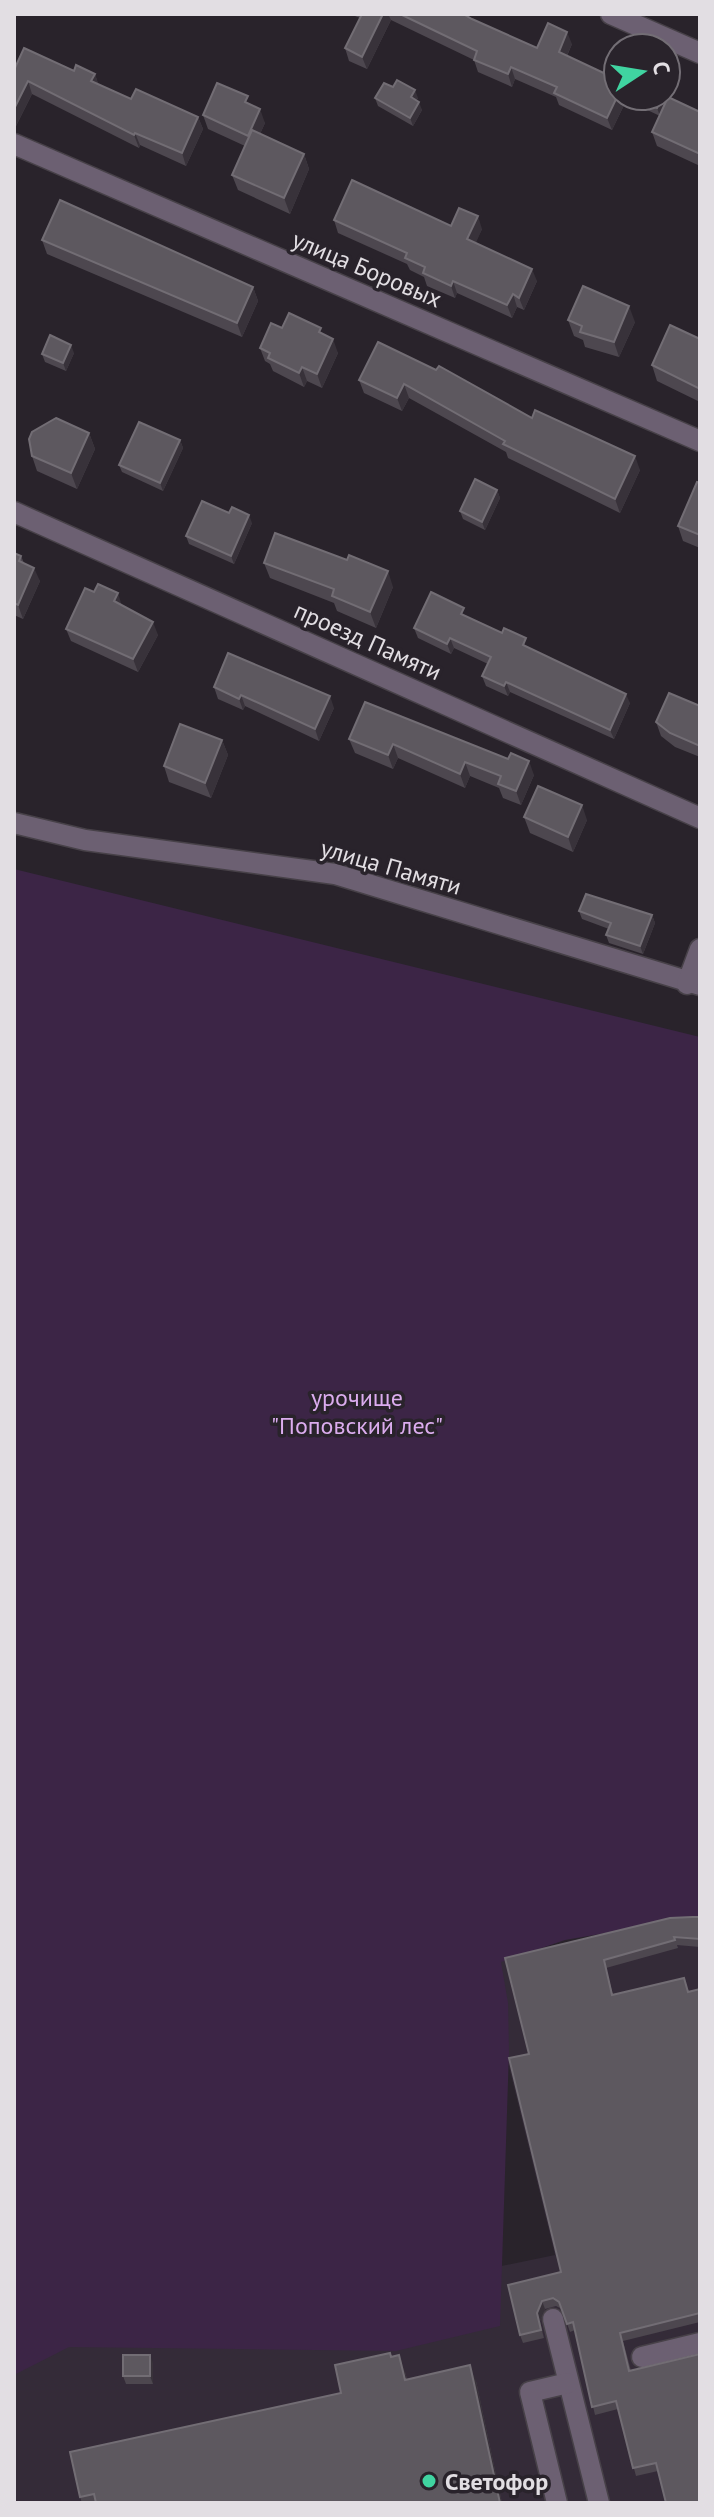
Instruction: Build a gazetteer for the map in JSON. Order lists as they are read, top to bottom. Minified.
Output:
{"streets":{"street":["улица Боровых","проезд Памяти","улица Памяти"]},"parks":["урочище \"Поповский лес\""],"places":["Светофор"],"north":"right"}
